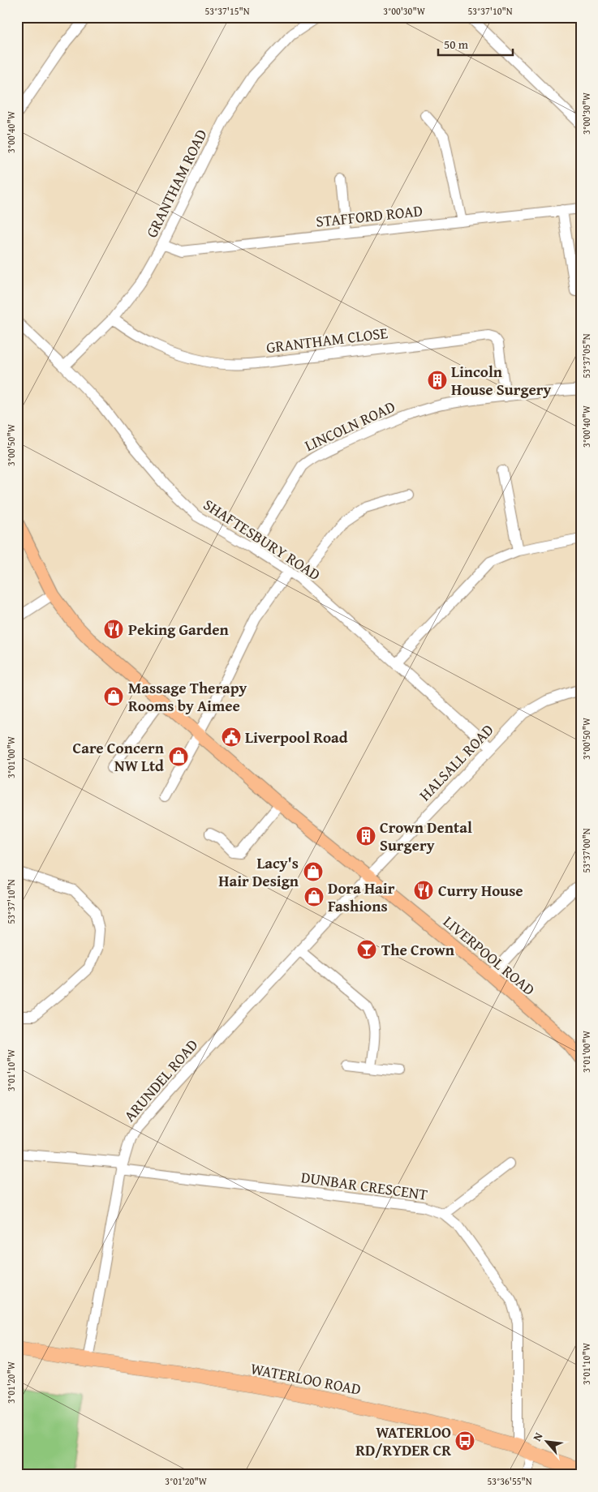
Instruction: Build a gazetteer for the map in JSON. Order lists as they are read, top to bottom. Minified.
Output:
{"streets":{"highway":["WATERLOO ROAD"],"main road":["LIVERPOOL ROAD"],"street":["GRANTHAM ROAD","STAFFORD ROAD","GRANTHAM CLOSE","LINCOLN ROAD","SHAFTESBURY ROAD","HALSALL ROAD","ARUNDEL ROAD","DUNBAR CRESCENT"]},"crossings":[["GRANTHAM ROAD","STAFFORD ROAD"],["GRANTHAM ROAD","GRANTHAM CLOSE"],["GRANTHAM ROAD","SHAFTESBURY ROAD"],["GRANTHAM CLOSE","LINCOLN ROAD"],["LINCOLN ROAD","SHAFTESBURY ROAD"],["SHAFTESBURY ROAD","HALSALL ROAD"],["HALSALL ROAD","LIVERPOOL ROAD"],["HALSALL ROAD","ARUNDEL ROAD"],["LIVERPOOL ROAD","ARUNDEL ROAD"],["ARUNDEL ROAD","DUNBAR CRESCENT"],["ARUNDEL ROAD","WATERLOO ROAD"],["DUNBAR CRESCENT","WATERLOO ROAD"]],"places":{"building":["Lincoln House Surgery","Crown Dental Surgery"],"restaurant":["Peking Garden","Curry House"],"shop":["Massage Therapy Rooms by Aimee","Care Concern NW Ltd","Lacy's Hair Design","Dora Hair Fashions"],"public building":["Liverpool Road"],"bar":["The Crown"],"bus stop":["WATERLOO RD/RYDER CR"]},"scale_bar":"50 m","north":"top left","coordinates":["53°37'15\"N","3°00'30\"W","53°37'10\"N","3°00'40\"W","53°37'05\"N","3°00'50\"W","3°01'00\"W","53°37'00\"N","3°01'10\"W","3°01'20\"W","53°36'55\"N"]}
